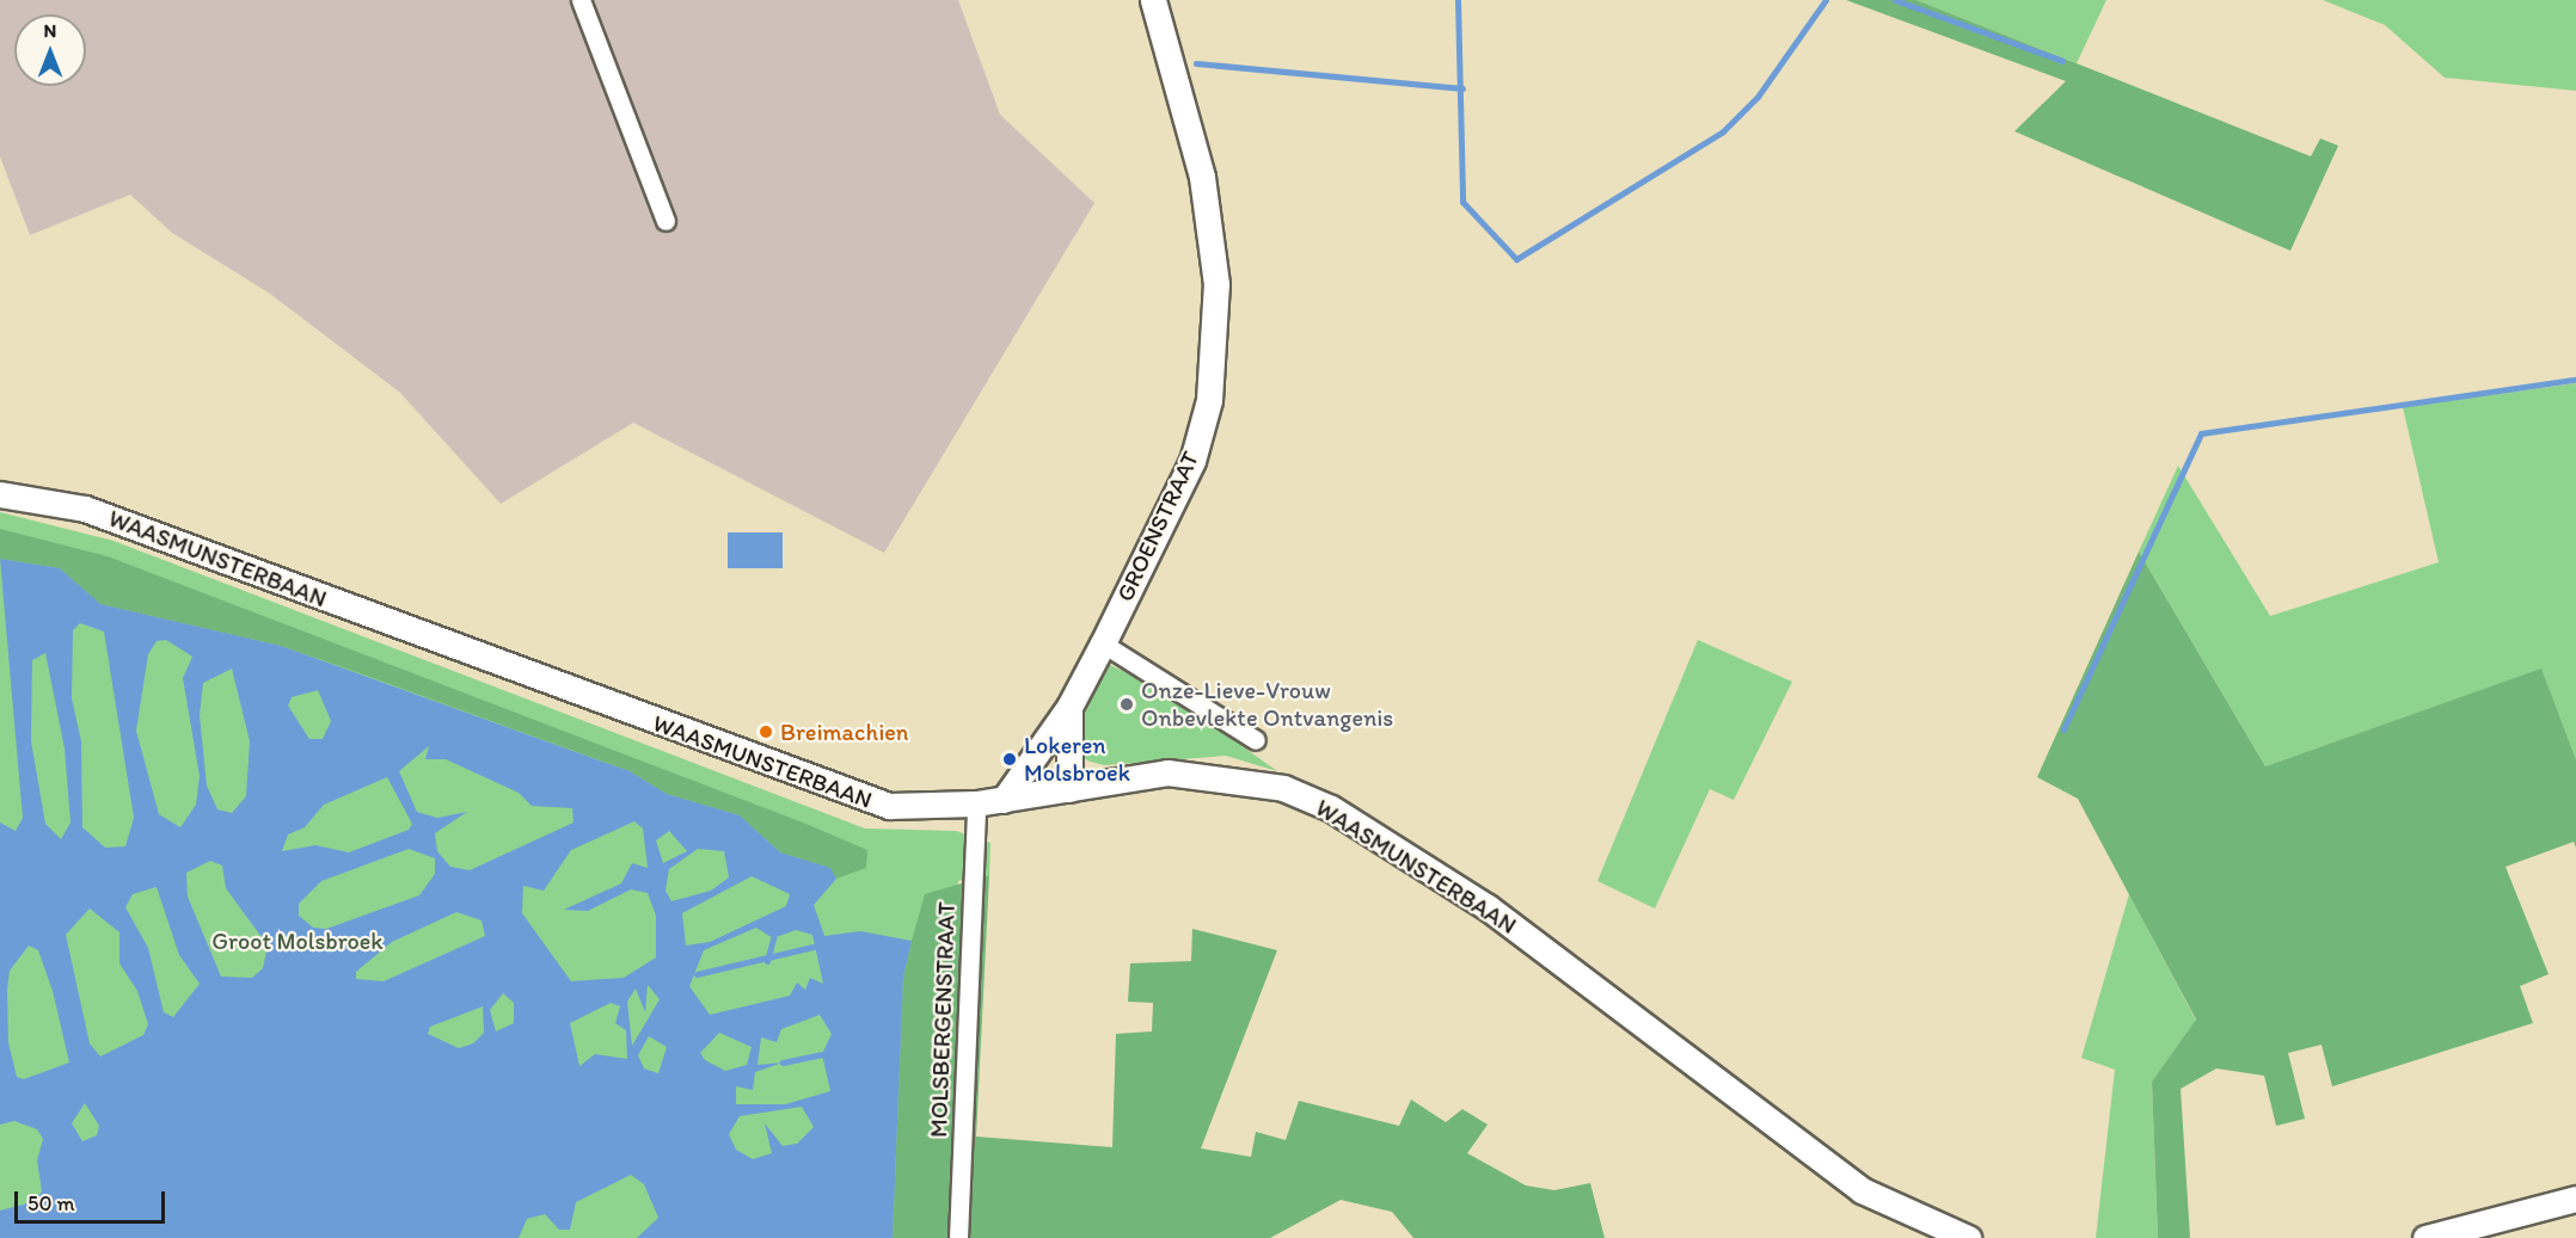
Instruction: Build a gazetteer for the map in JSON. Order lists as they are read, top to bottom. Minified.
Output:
{"streets":{"street":["GROENSTRAAT","WAASMUNSTERBAAN","MOLSBERGENSTRAAT"]},"crossings":[["GROENSTRAAT","WAASMUNSTERBAAN"],["WAASMUNSTERBAAN","MOLSBERGENSTRAAT"]],"parks":["Groot Molsbroek"],"places":["Onze-Lieve-Vrouw Onbevlekte Ontvangenis","Breimachien","Lokeren Molsbroek"],"scale_bar":"50 m","north":"top"}
